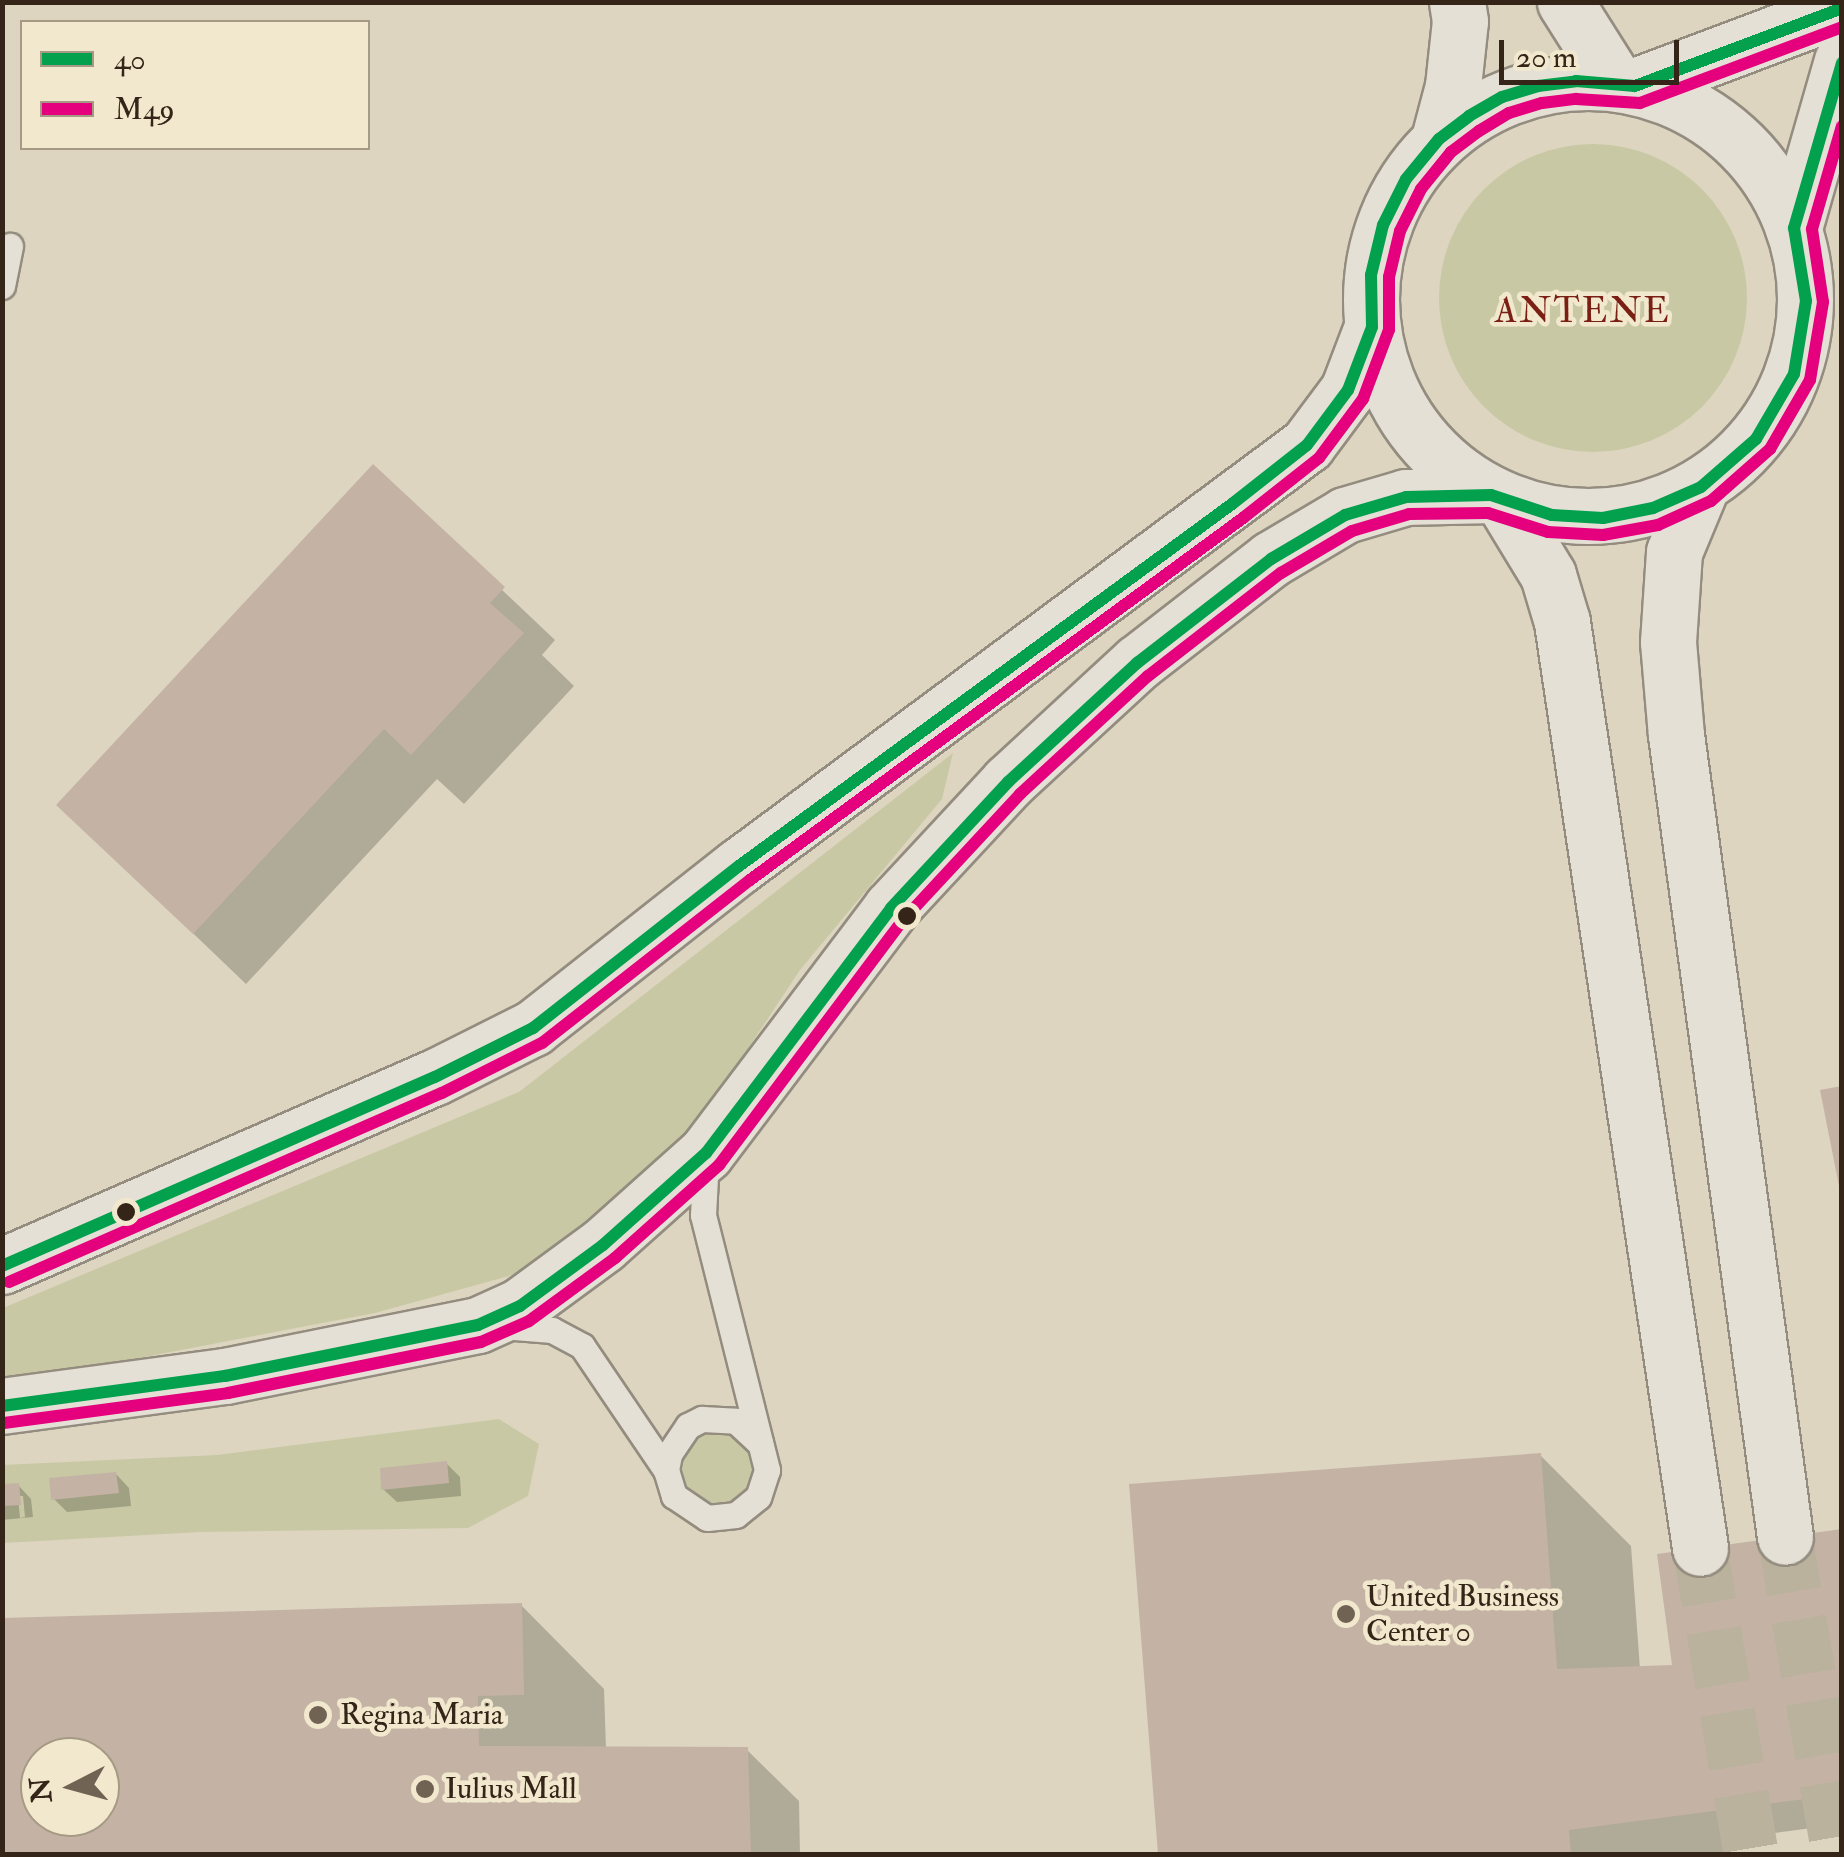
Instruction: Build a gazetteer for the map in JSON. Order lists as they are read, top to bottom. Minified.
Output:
{"districts":["ANTENE"],"places":["United Business Center 0","Regina Maria","Iulius Mall"],"lines":["transit line 40","transit line M49"],"legend":["40","M49"],"scale_bar":"20 m","north":"left"}
